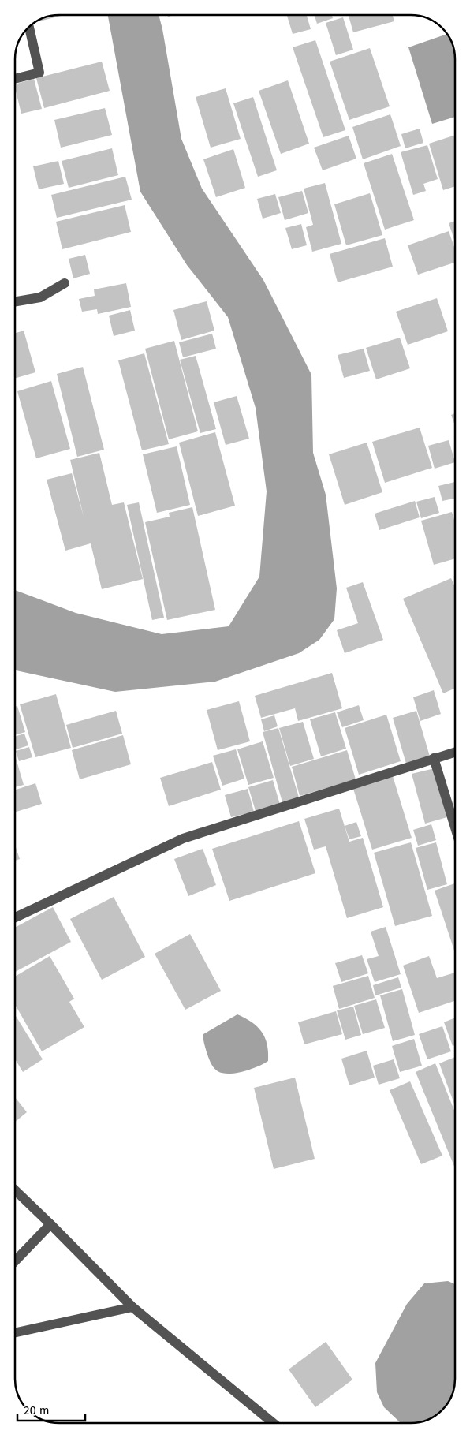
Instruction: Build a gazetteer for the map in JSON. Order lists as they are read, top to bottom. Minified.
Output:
{"scale_bar":"20 m"}
